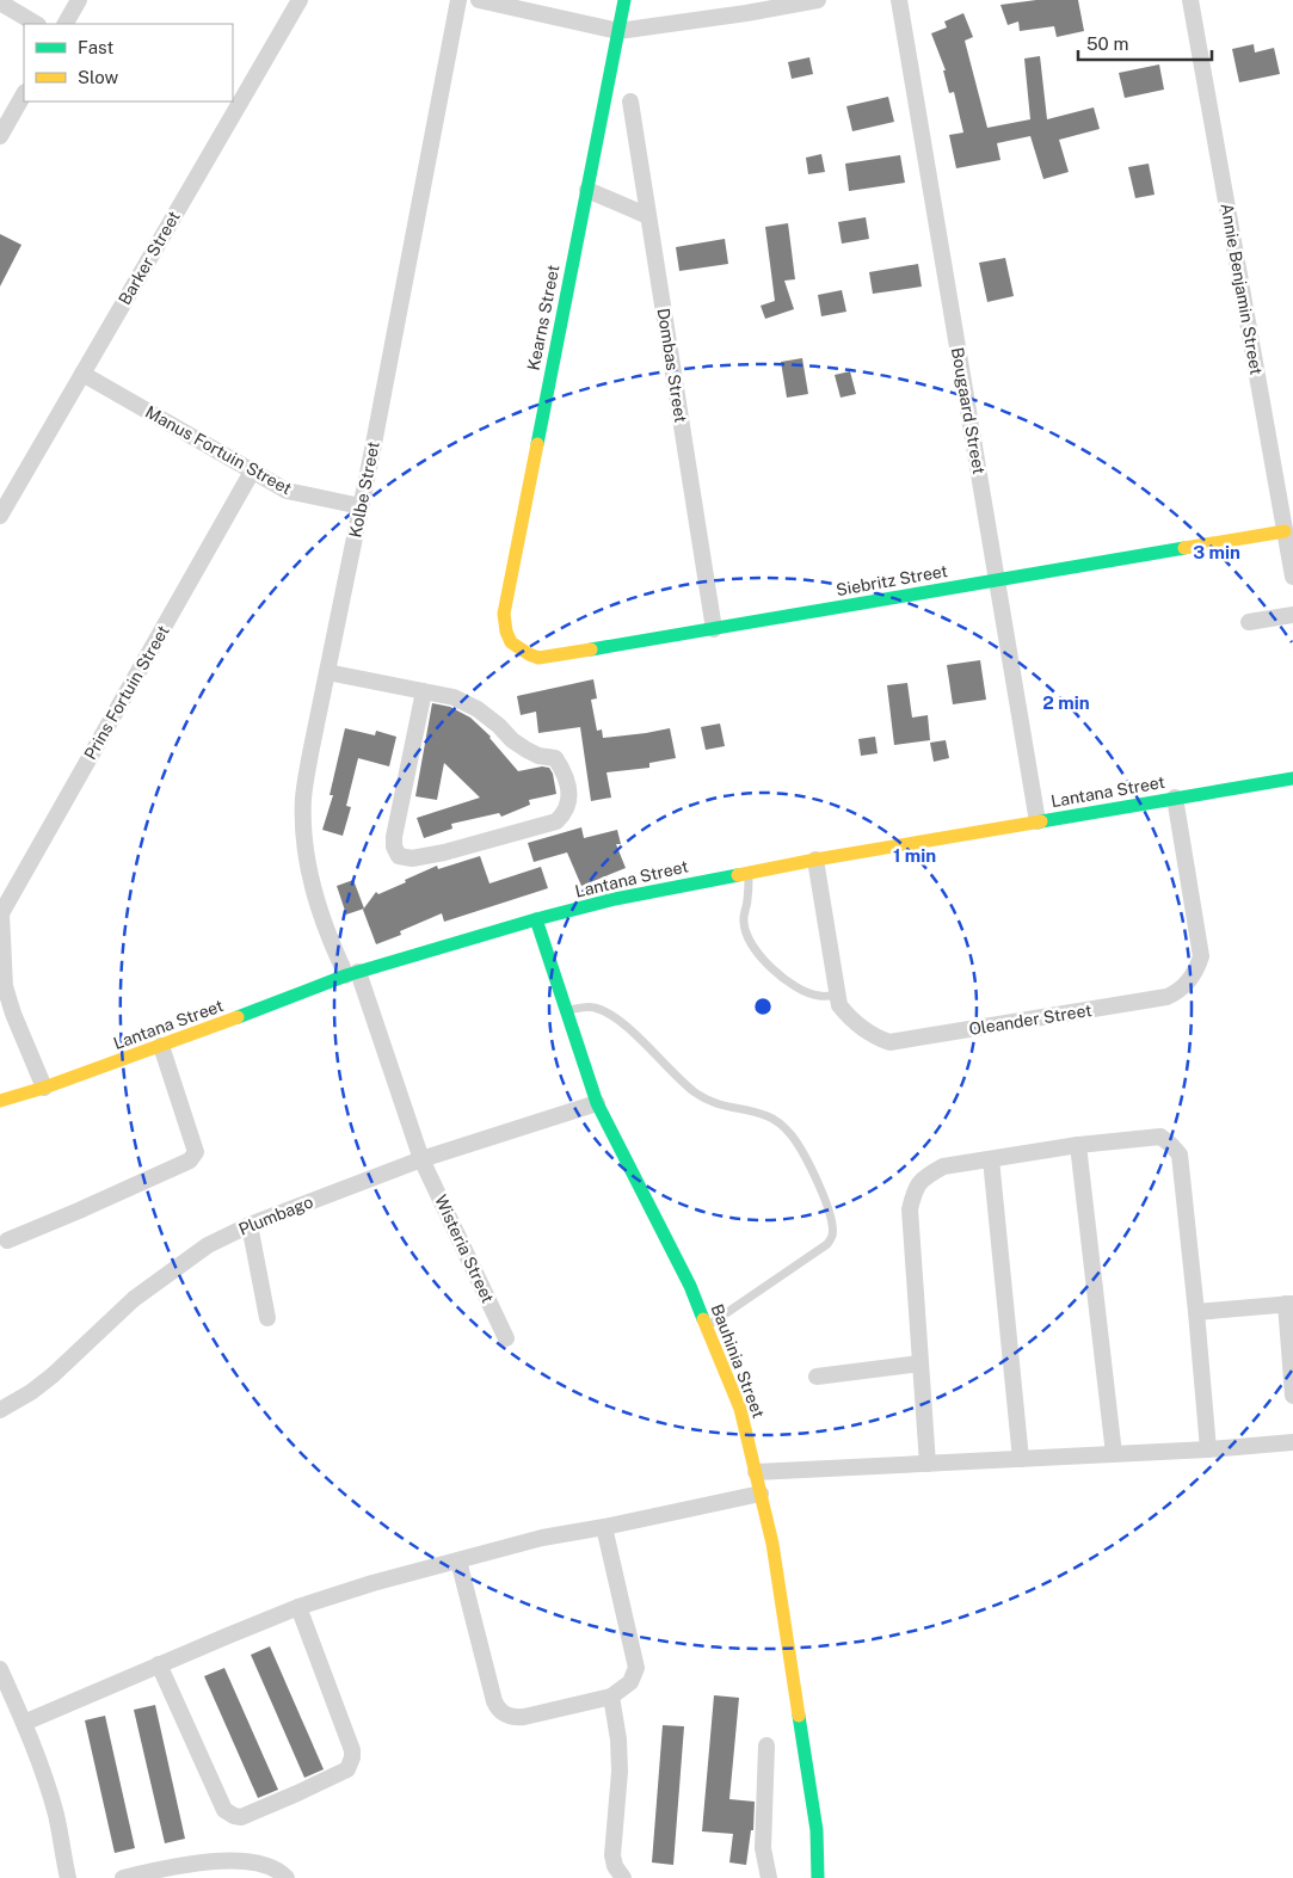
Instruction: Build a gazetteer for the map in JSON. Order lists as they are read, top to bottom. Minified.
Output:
{"streets":{"street":["Barker Street","Annie Benjamin Street","Kearns Street","Dombas Street","Bougaard Street","Manus Fortuin Street","Kolbe Street","Siebritz Street","Prins Fortuin Street","Lantana Street","Oleander Street","Plumbago","Wisteria Street","Bauhinia Street"]},"crossings":[["Barker Street","Manus Fortuin Street"],["Annie Benjamin Street","Siebritz Street"],["Kearns Street","Siebritz Street"],["Dombas Street","Siebritz Street"],["Bougaard Street","Siebritz Street"],["Bougaard Street","Lantana Street"],["Manus Fortuin Street","Kolbe Street"],["Manus Fortuin Street","Prins Fortuin Street"],["Kolbe Street","Lantana Street"],["Kolbe Street","Wisteria Street"],["Lantana Street","Oleander Street"],["Lantana Street","Wisteria Street"],["Lantana Street","Bauhinia Street"],["Plumbago","Wisteria Street"],["Plumbago","Bauhinia Street"]],"legend":["Fast","Slow"],"scale_bar":"50 m","rings":["3 min","2 min","1 min"]}
